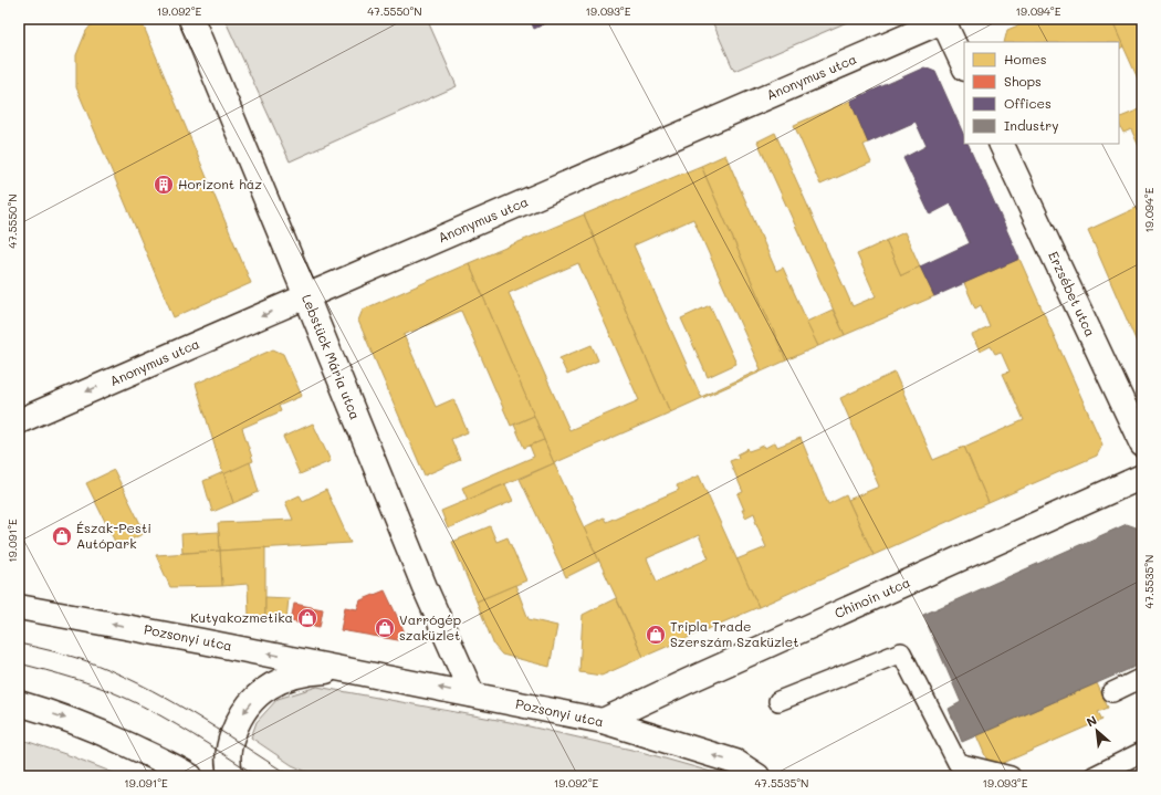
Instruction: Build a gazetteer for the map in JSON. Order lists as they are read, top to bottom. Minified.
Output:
{"streets":{"street":["Anonymus utca","Erzsébet utca","Lebstück Mária utca","Chinoin utca","Pozsonyi utca"]},"crossings":[["Anonymus utca","Lebstück Mária utca"],["Lebstück Mária utca","Pozsonyi utca"],["Chinoin utca","Pozsonyi utca"]],"one_way":["Pozsonyi utca"],"places":{"building":["Horizont ház"],"shop":["Észak-Pesti Autópark","Kutyakozmetika","Varrógép szaküzlet","Tripla Trade Szerszám Szaküzlet"]},"legend":["Homes","Shops","Offices","Industry"],"north":"top left","coordinates":["19.092°E","47.5550°N","19.093°E","19.094°E","19.091°E","47.5535°N"]}
